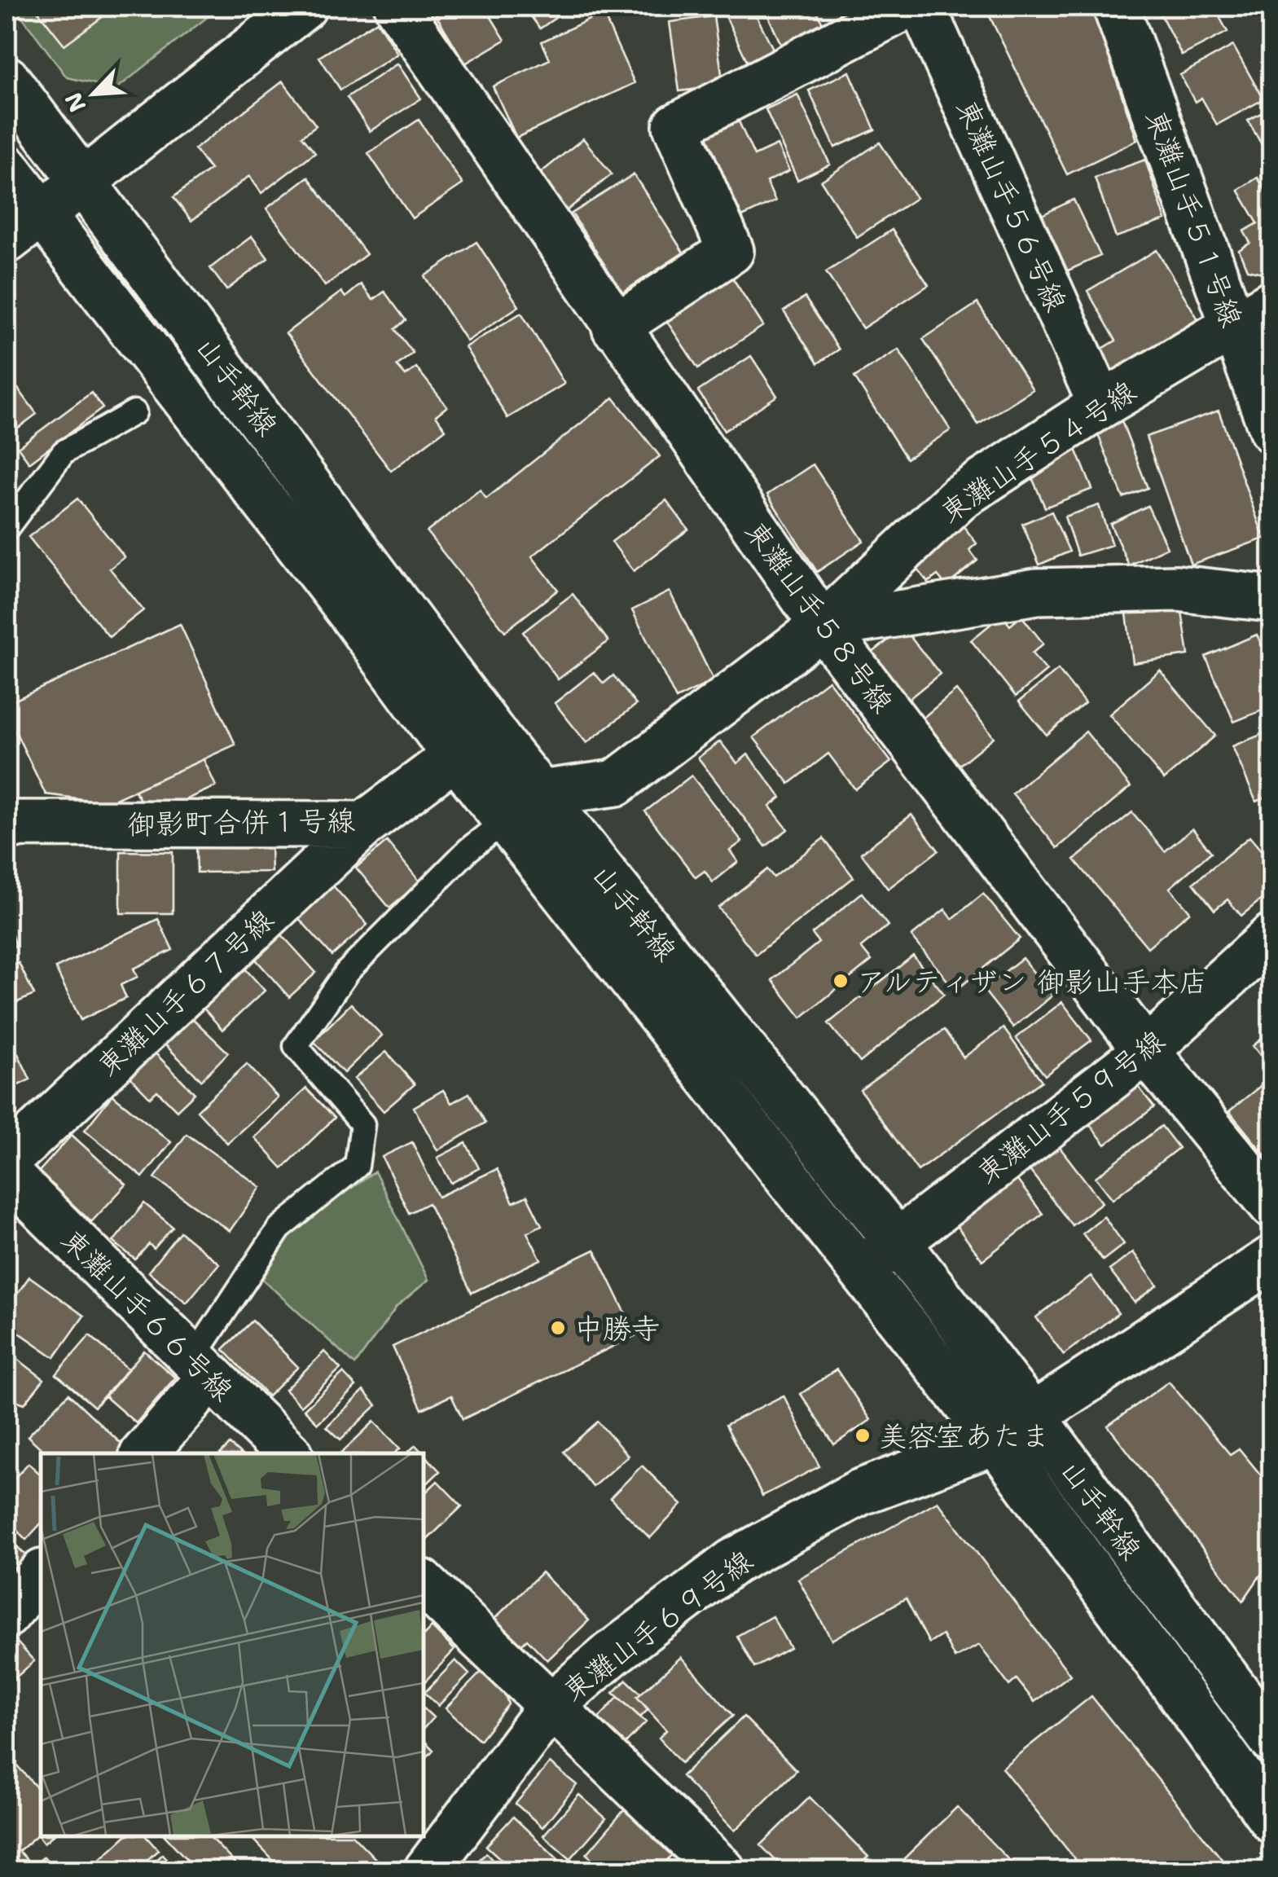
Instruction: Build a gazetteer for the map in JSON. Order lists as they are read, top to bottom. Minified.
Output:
{"streets":{"street":["東灘山手５６号線","東灘山手５１号線","山手幹線","東灘山手５４号線","東灘山手５８号線","御影町合併１号線","東灘山手６７号線","東灘山手５９号線","東灘山手６６号線","東灘山手６９号線"]},"crossings":[["東灘山手５６号線","東灘山手５４号線"],["東灘山手５１号線","東灘山手５４号線"],["山手幹線","御影町合併１号線"],["山手幹線","東灘山手５９号線"],["山手幹線","東灘山手６９号線"],["東灘山手５４号線","東灘山手５８号線"],["東灘山手５８号線","東灘山手５９号線"],["御影町合併１号線","東灘山手６７号線"]],"places":["アルティザン 御影山手本店","中勝寺","美容室あたま"],"north":"bottom left"}
